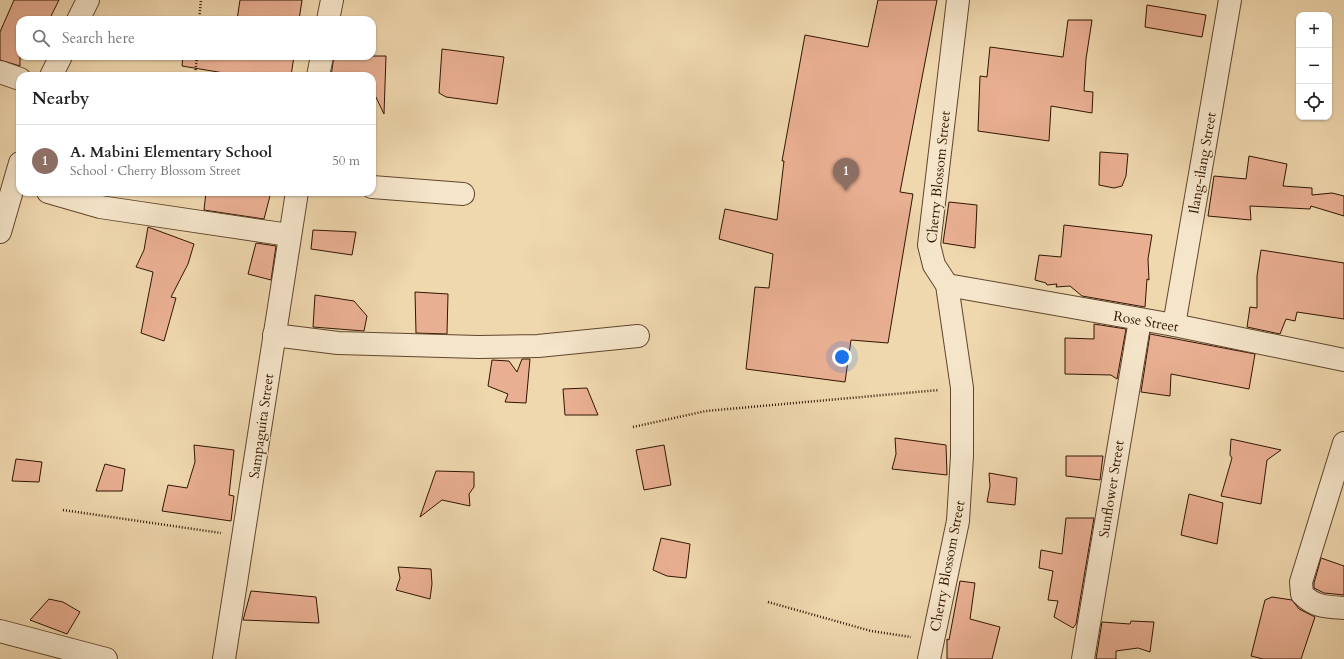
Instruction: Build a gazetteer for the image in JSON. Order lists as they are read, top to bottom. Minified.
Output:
{"streets":{"street":["Ilang-ilang Street","Cherry Blossom Street","Rose Street","Sampaguita Street","Sunflower Street"]},"crossings":[["Ilang-ilang Street","Rose Street"],["Cherry Blossom Street","Rose Street"],["Rose Street","Sunflower Street"]],"page":{"map_buttons":["+","−"],"search":"Search here","heading":"Nearby","list":[{"mark":"1","name":"A. Mabini Elementary School","note":"School · Cherry Blossom Street","value":"50 m"}],"pins":"1"}}
